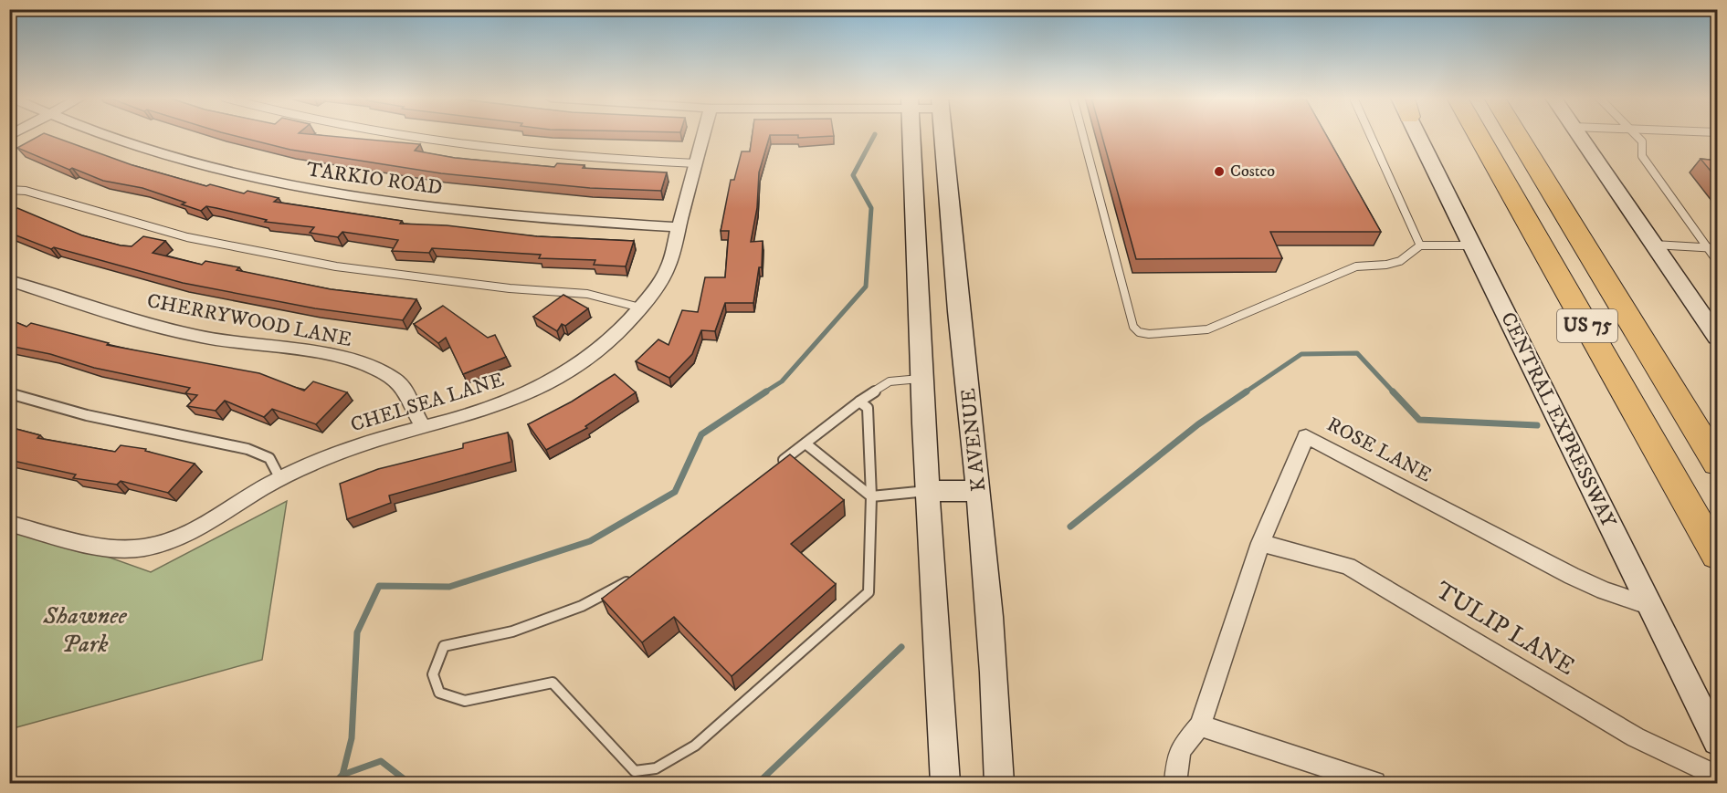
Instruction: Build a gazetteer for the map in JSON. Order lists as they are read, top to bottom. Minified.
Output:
{"streets":{"highway":["US 75"],"main road":["CENTRAL EXPRESSWAY","K AVENUE"],"street":["TARKIO ROAD","CHERRYWOOD LANE","CHELSEA LANE","ROSE LANE","TULIP LANE"]},"crossings":[["TARKIO ROAD","CHELSEA LANE"],["CHERRYWOOD LANE","CHELSEA LANE"],["CENTRAL EXPRESSWAY","ROSE LANE"],["ROSE LANE","TULIP LANE"]],"parks":["Shawnee Park"],"places":["Costco"]}
